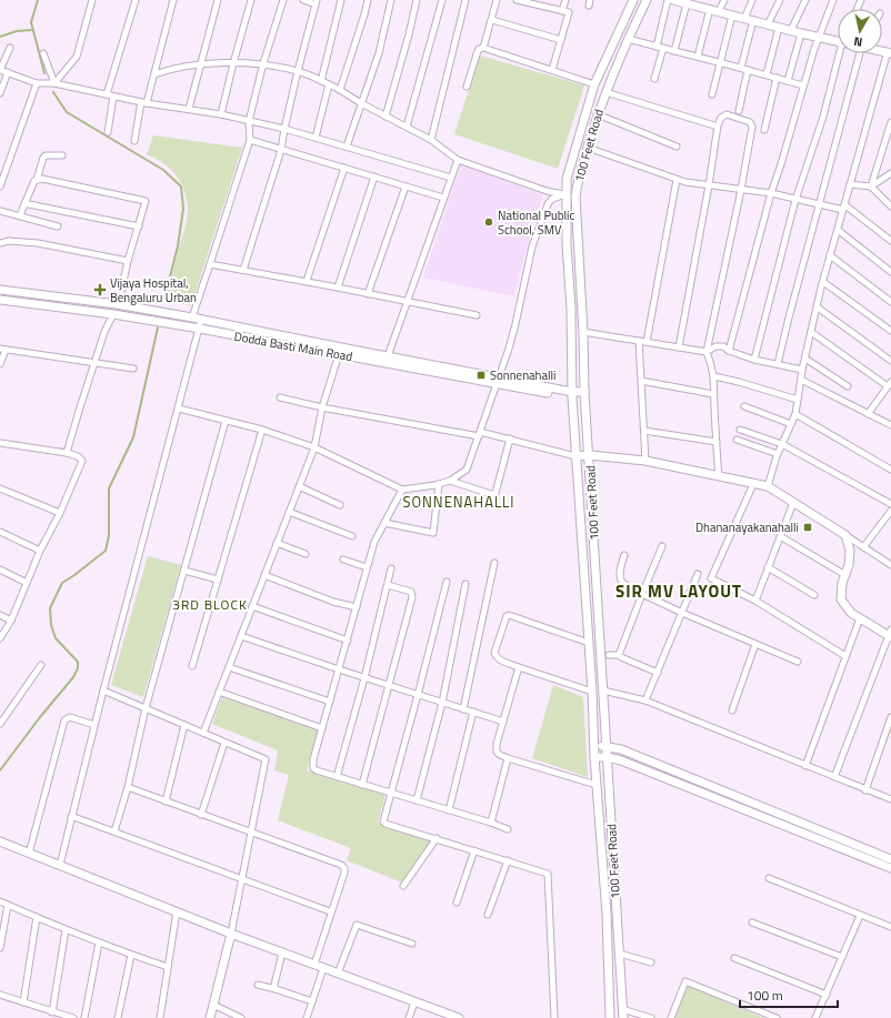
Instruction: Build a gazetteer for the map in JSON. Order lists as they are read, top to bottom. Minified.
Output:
{"streets":{"street":["100 Feet Road","Dodda Basti Main Road"]},"crossings":[["100 Feet Road","Dodda Basti Main Road"]],"districts":["SONNENAHALLI","SIR MV LAYOUT","3RD BLOCK"],"places":{"other":["National Public School, SMV"],"health":["Vijaya Hospital, Bengaluru Urban"],"transit":["Sonnenahalli","Dhananayakanahalli"]},"scale_bar":"100 m","north":"bottom"}
